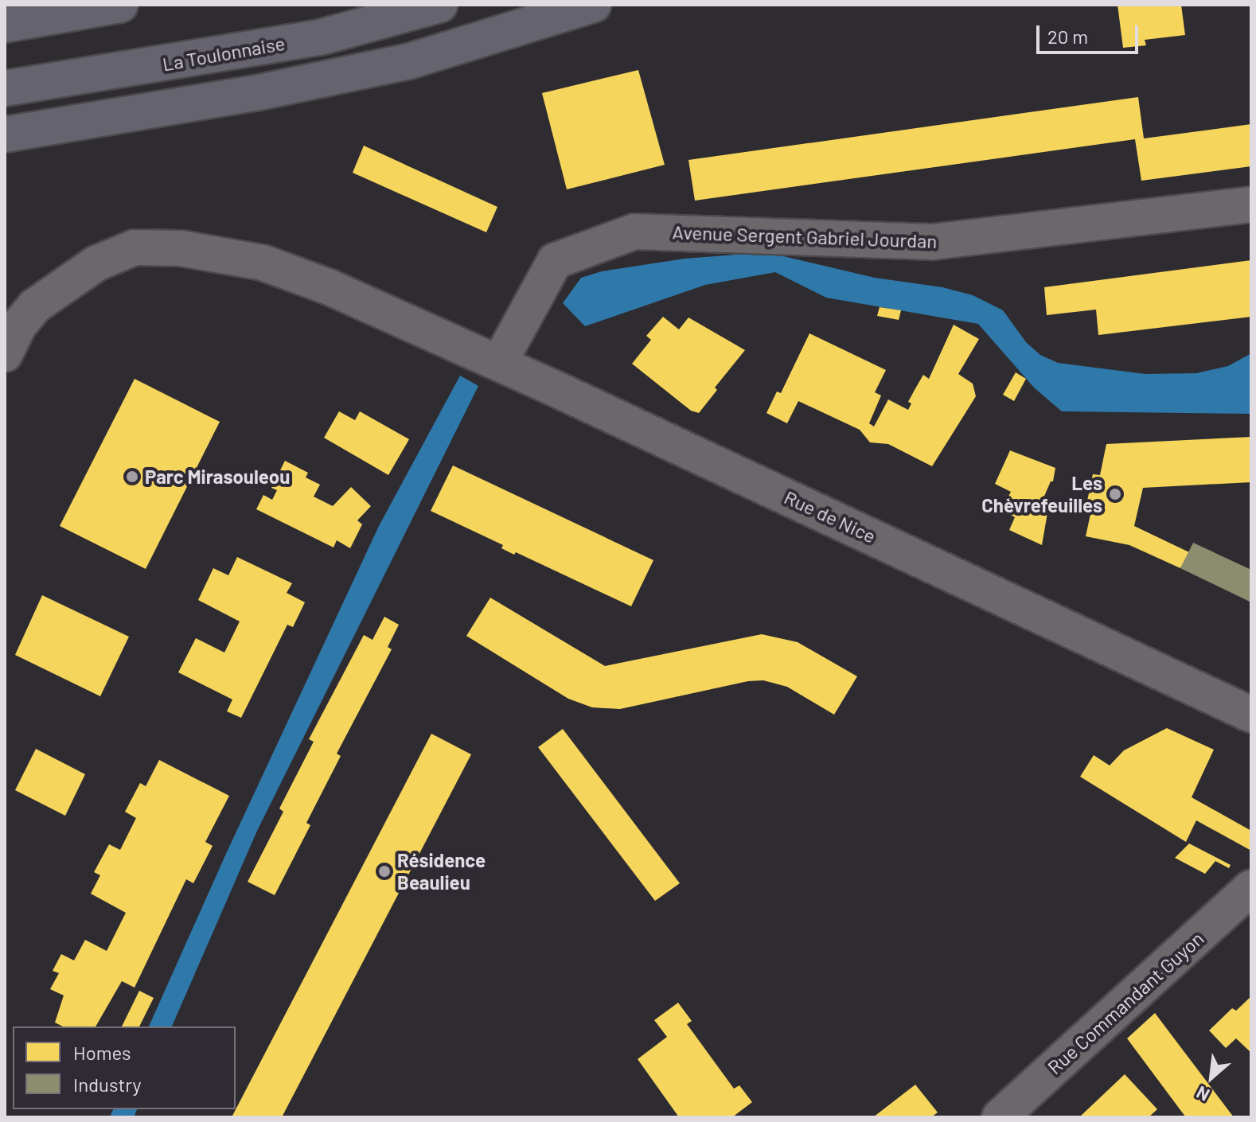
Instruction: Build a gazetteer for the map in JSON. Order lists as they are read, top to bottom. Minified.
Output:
{"streets":{"highway":["La Toulonnaise"],"street":["Avenue Sergent Gabriel Jourdan","Rue de Nice","Rue Commandant Guyon"]},"crossings":[["Avenue Sergent Gabriel Jourdan","Rue de Nice"]],"places":["Parc Mirasouleou","Les Chèvrefeuilles","Résidence Beaulieu"],"legend":["Homes","Industry"],"scale_bar":"20 m","north":"bottom left"}
